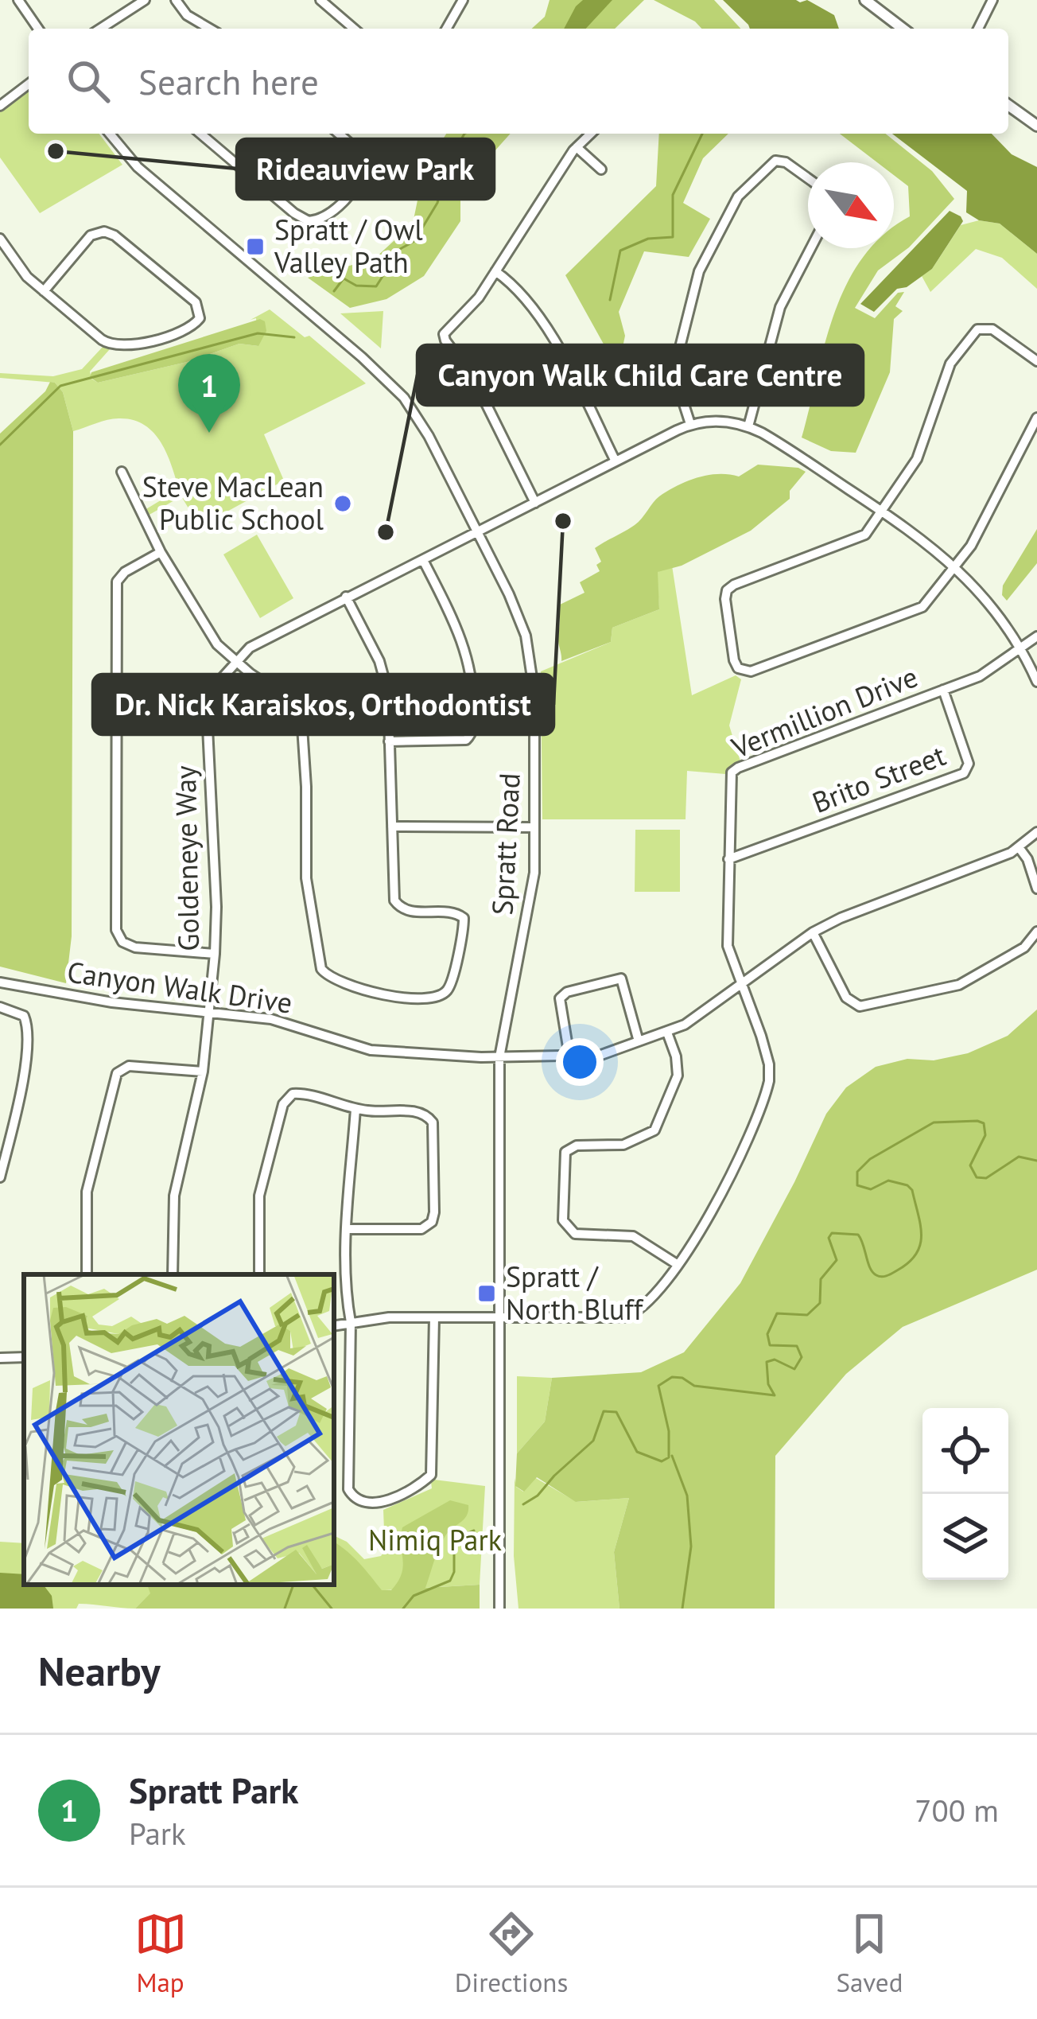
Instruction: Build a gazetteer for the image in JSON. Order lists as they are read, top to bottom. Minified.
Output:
{"streets":{"street":["Vermillion Drive","Brito Street","Spratt Road","Goldeneye Way","Canyon Walk Drive"]},"crossings":[["Vermillion Drive","Brito Street"],["Vermillion Drive","Spratt Road"],["Vermillion Drive","Canyon Walk Drive"],["Spratt Road","Goldeneye Way"],["Spratt Road","Canyon Walk Drive"],["Goldeneye Way","Canyon Walk Drive"]],"parks":["Nimiq Park"],"places":{"other":["Rideauview Park","Steve MacLean Public School","Dr. Nick Karaiskos, Orthodontist","Canyon Walk Child Care Centre"],"transit":["Spratt / Owl Valley Path","Spratt / North Bluff"]},"north":"bottom right","page":{"search":"Search here","pins":"1","heading":"Nearby","list":[{"mark":"1","name":"Spratt Park","note":"Park","value":"700 m"}],"nav":["Map","Directions","Saved"]}}
